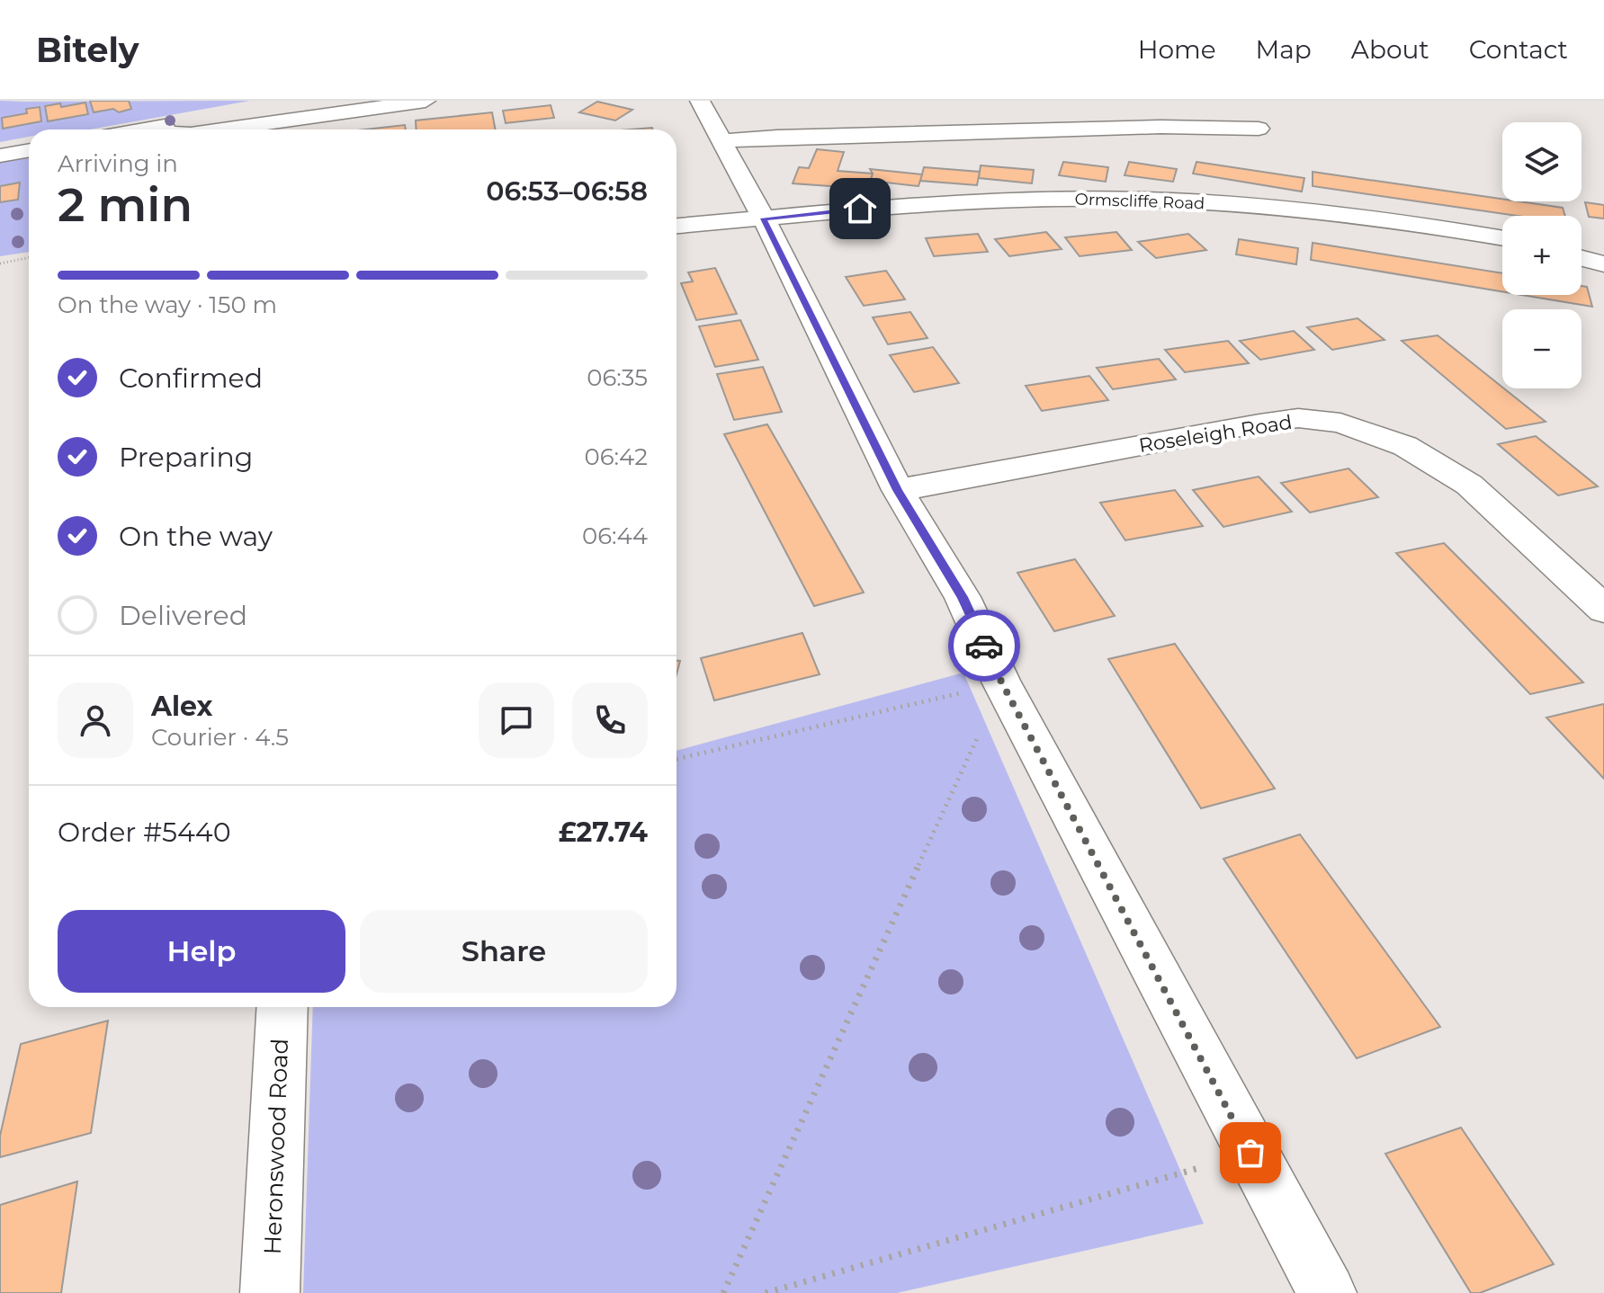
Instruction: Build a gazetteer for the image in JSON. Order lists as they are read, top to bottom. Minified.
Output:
{"streets":{"street":["Ormscliffe Road","Roseleigh Road","Heronswood Road"]},"page":{"header":"Bitely","nav":["Home","Map","About","Contact"],"map_buttons":["+","−"],"heading":["2 min","Arriving in","06:53–06:58"],"panel":["Alex","Courier · 4.5","Order #5440","£27.74"],"bar":"On the way · 150 m","list":[["Confirmed","06:35"],["Preparing","06:42"],["On the way","06:44"],"Delivered"],"buttons":["Help","Share"]}}
